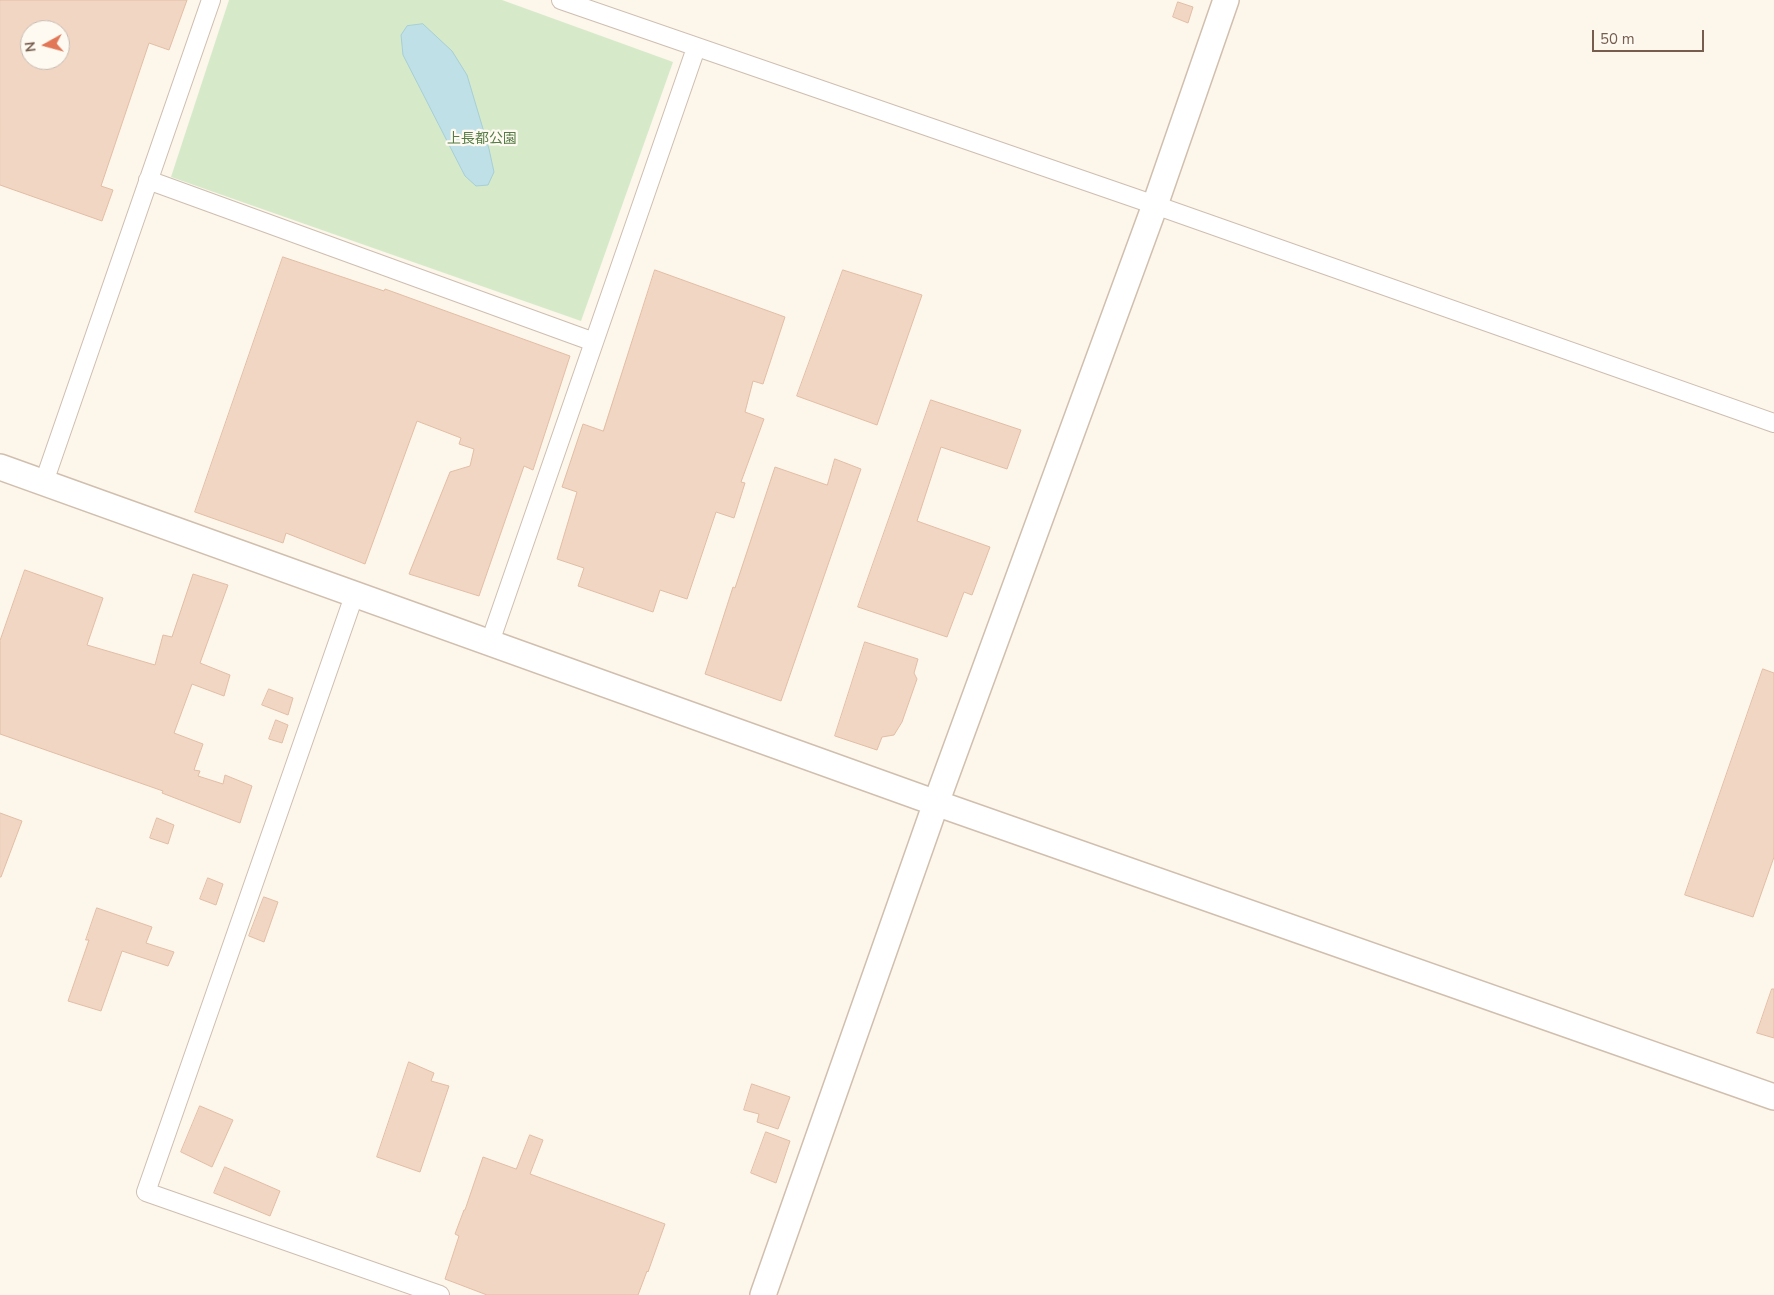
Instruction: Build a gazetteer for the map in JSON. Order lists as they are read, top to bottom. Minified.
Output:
{"parks":["上長都公園"],"scale_bar":"50 m","north":"left"}
